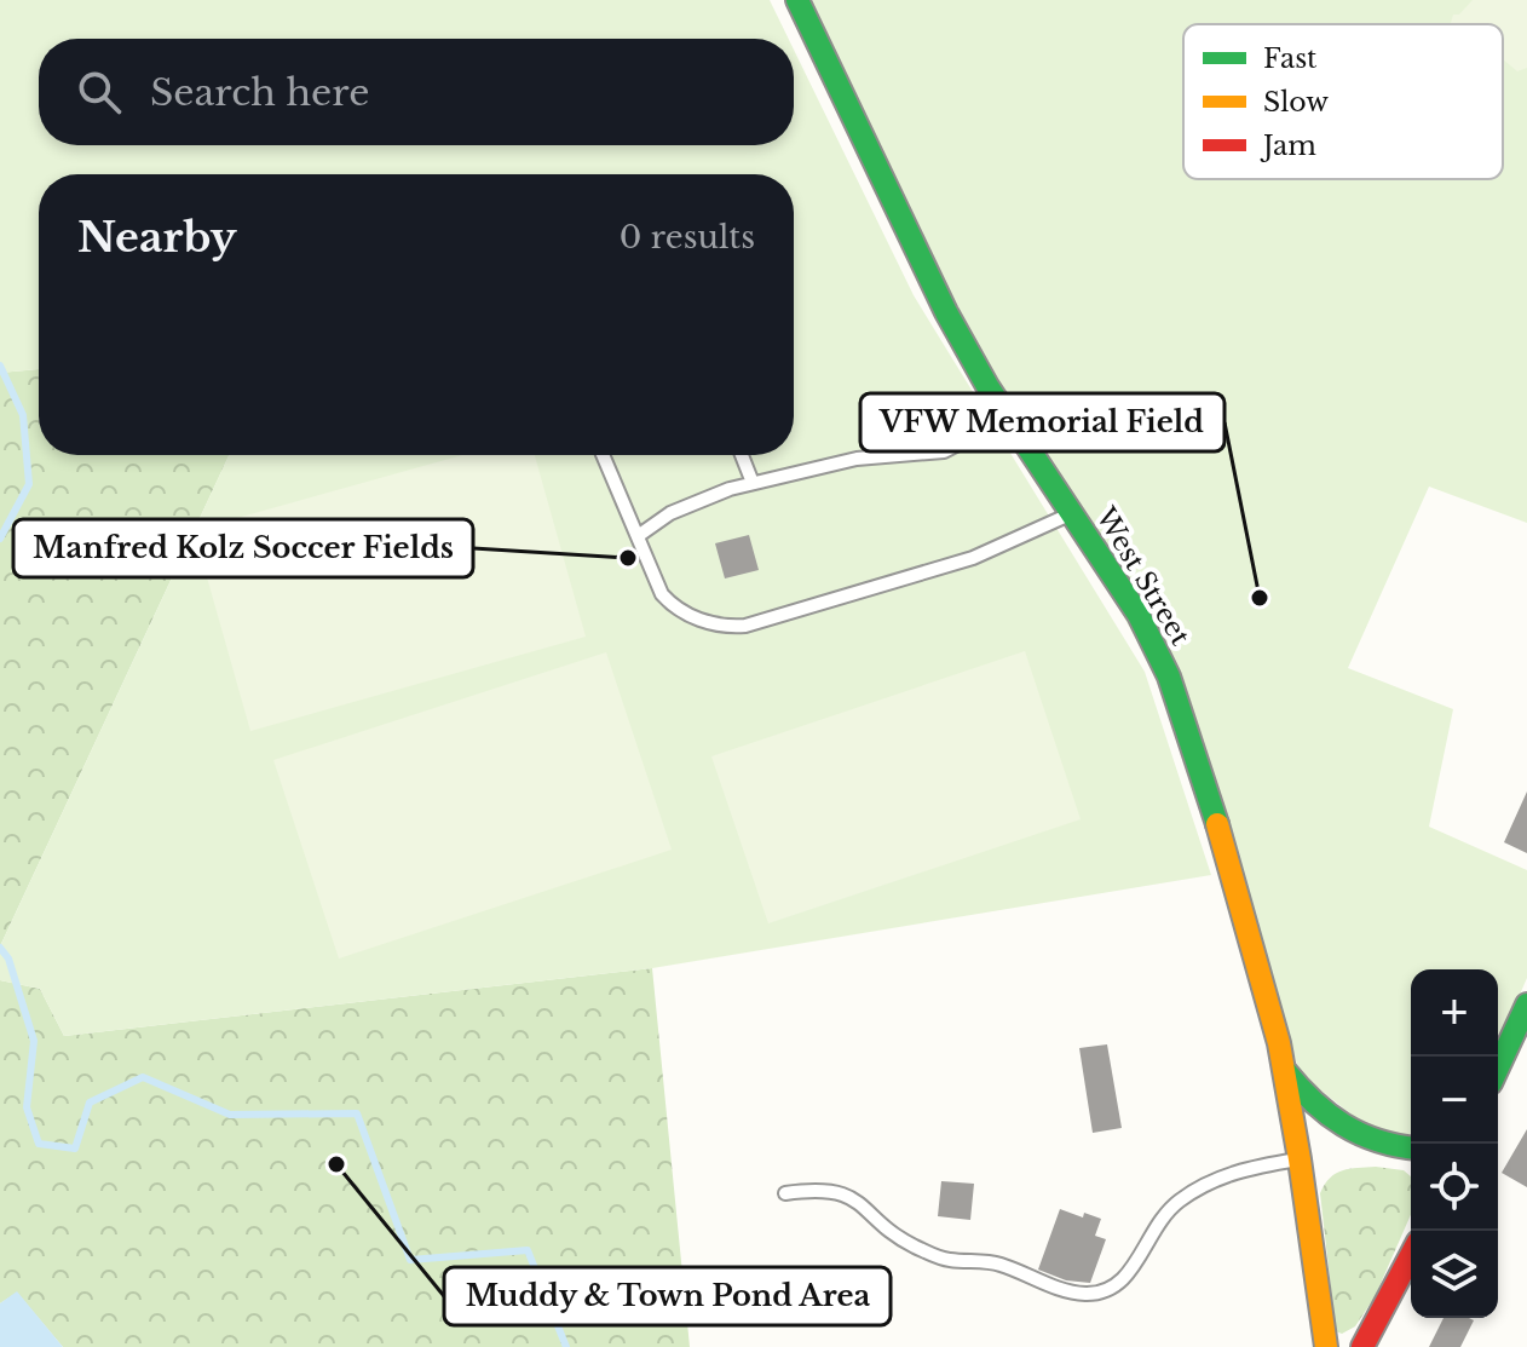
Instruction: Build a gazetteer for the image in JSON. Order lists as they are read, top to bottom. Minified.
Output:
{"streets":{"street":["West Street"]},"places":["Manfred Kolz Soccer Fields","VFW Memorial Field","Muddy & Town Pond Area"],"legend":["Fast","Slow","Jam"],"page":{"search":"Search here","heading":["Nearby","0 results"],"map_buttons":["+","−"]}}
